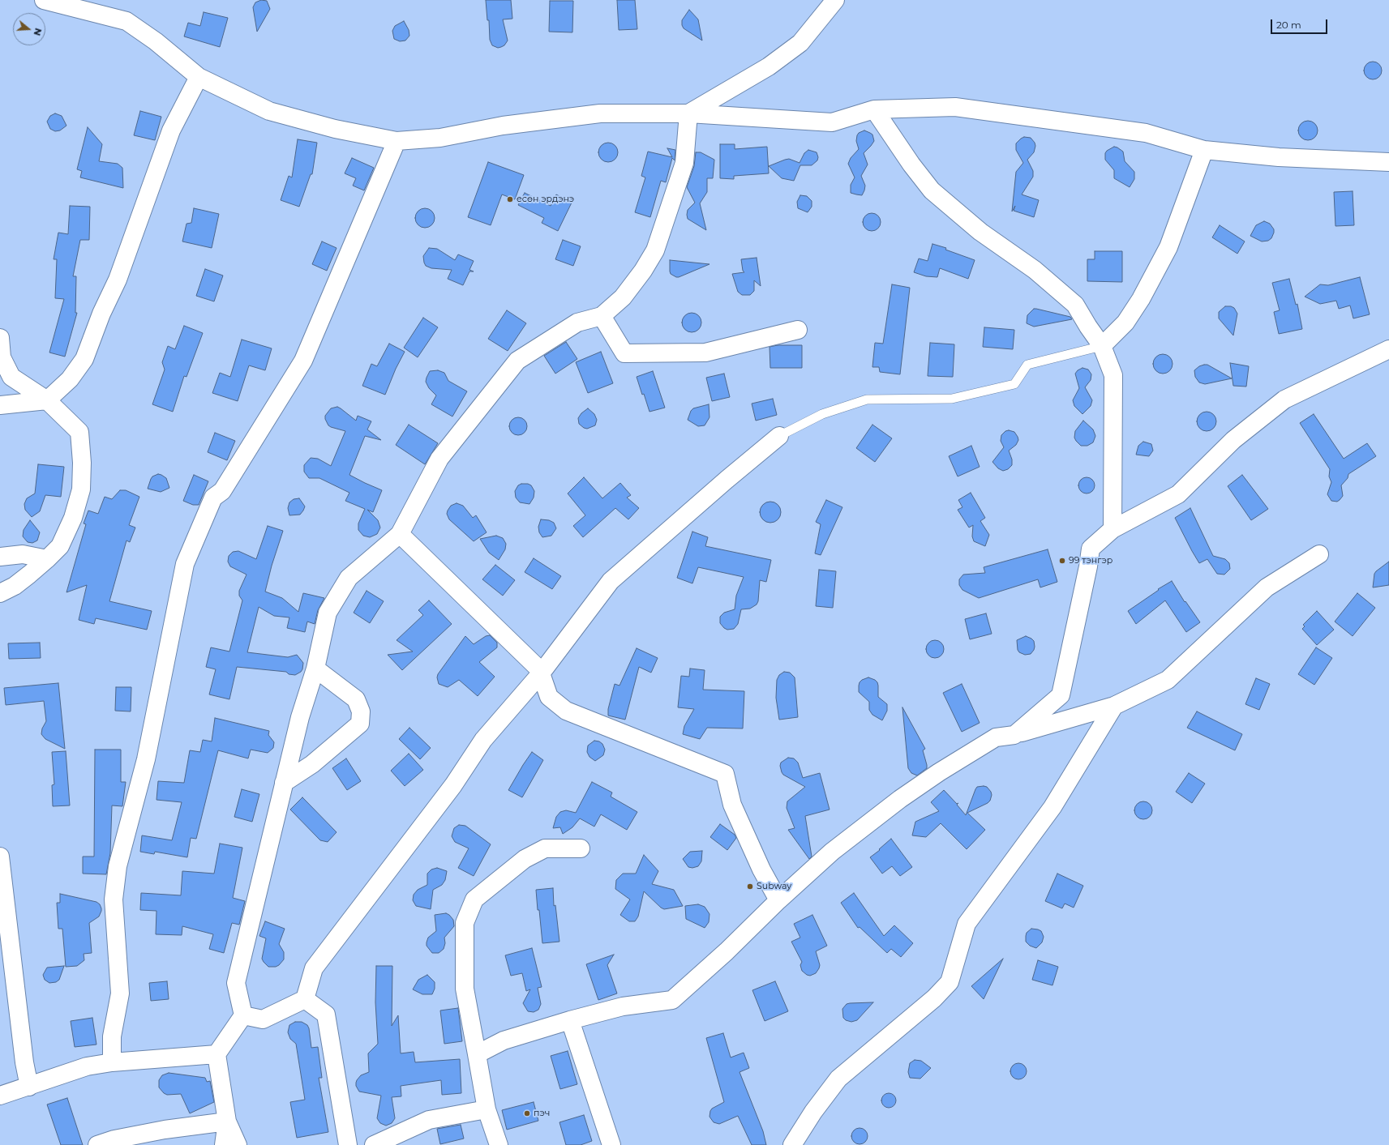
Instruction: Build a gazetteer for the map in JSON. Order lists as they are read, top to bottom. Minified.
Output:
{"places":["есөн эрдэнэ","99 тэнгэр","Subway","пэч"],"scale_bar":"20 m","north":"right"}
